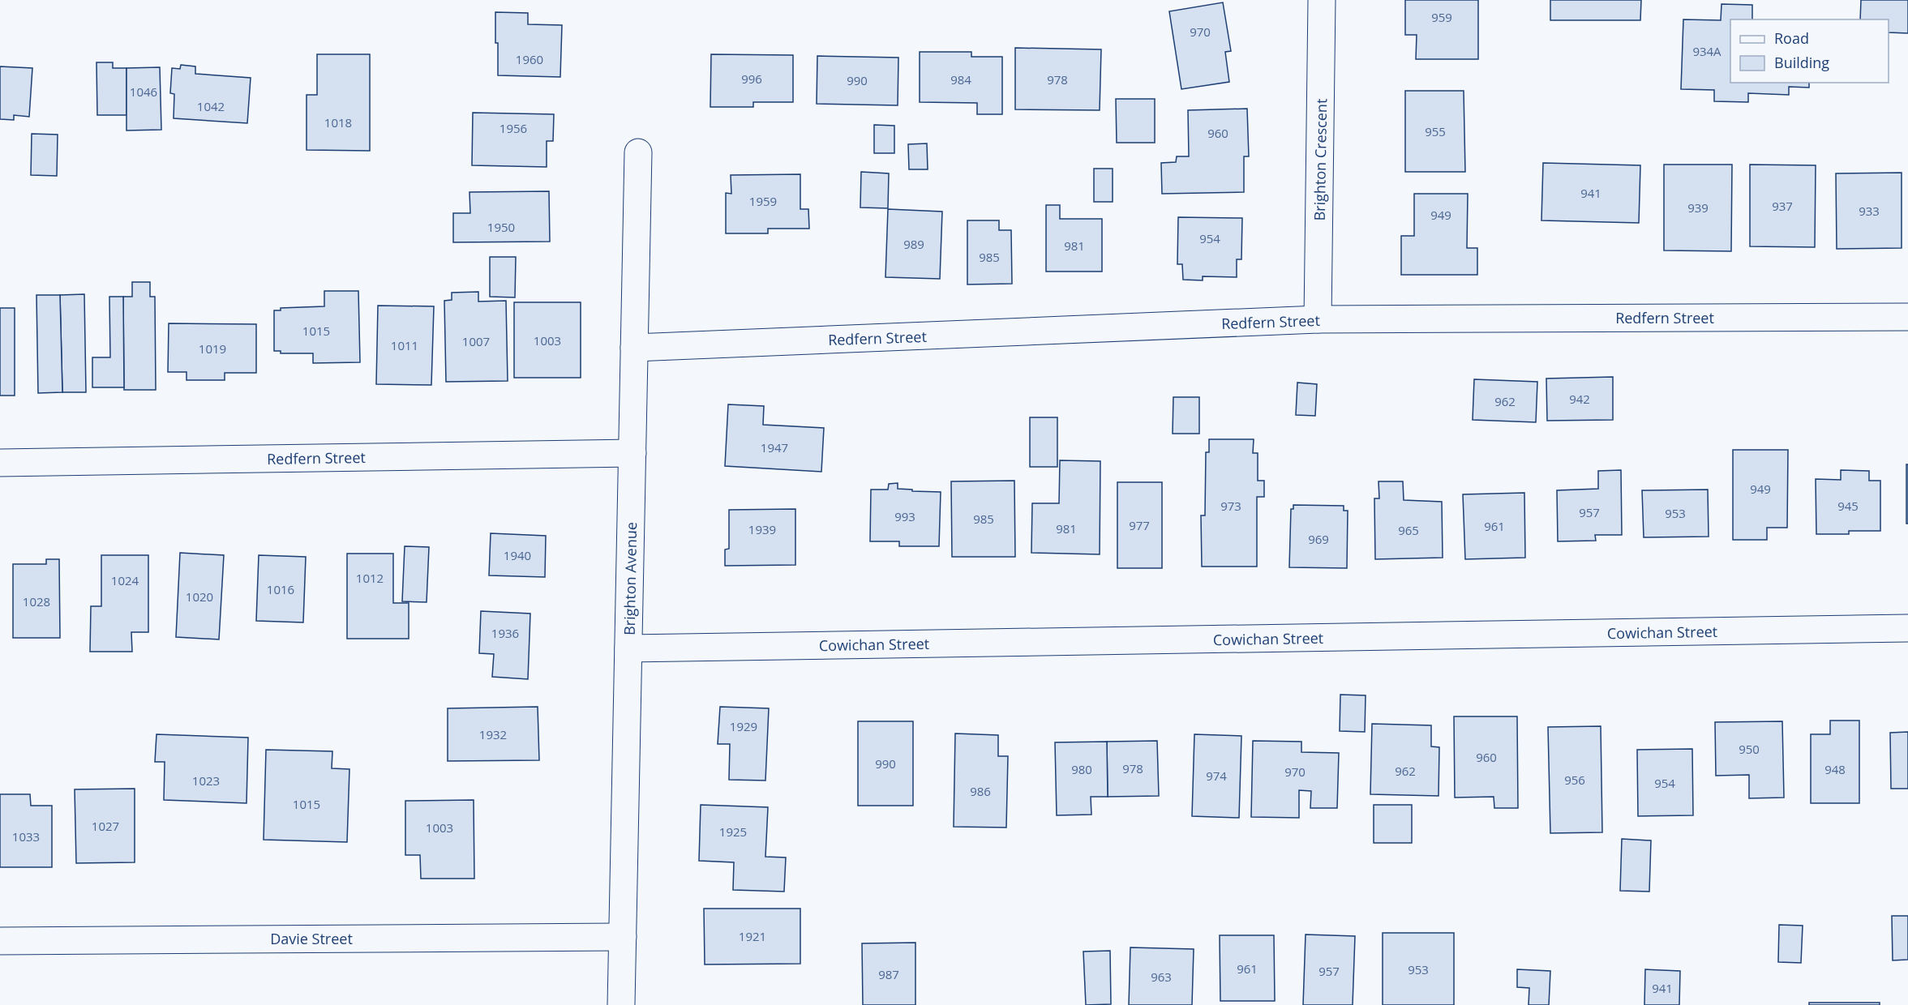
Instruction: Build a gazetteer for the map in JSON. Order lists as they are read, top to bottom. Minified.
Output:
{"streets":{"street":["Brighton Crescent","Redfern Street","Brighton Avenue","Cowichan Street","Davie Street"]},"crossings":[["Brighton Crescent","Redfern Street"],["Redfern Street","Brighton Avenue"],["Brighton Avenue","Cowichan Street"],["Brighton Avenue","Davie Street"]],"house_numbers":["959","970","934A","1960","996","984","978","990","1046","1042","1018","1956","955","960","941","1959","937","939","933","949","1950","954","989","981","985","1015","1003","1007","1011","1019","942","962","1947","949","973","945","957","953","993","985","977","961","981","1939","965","969","1940","1012","1024","1016","1020","1028","1936","1929","1932","950","960","990","978","980","948","962","970","974","956","1023","954","986","1015","1027","1003","1925","1033","1921","961","953","957","987","963","941"],"legend":["Road","Building"]}
